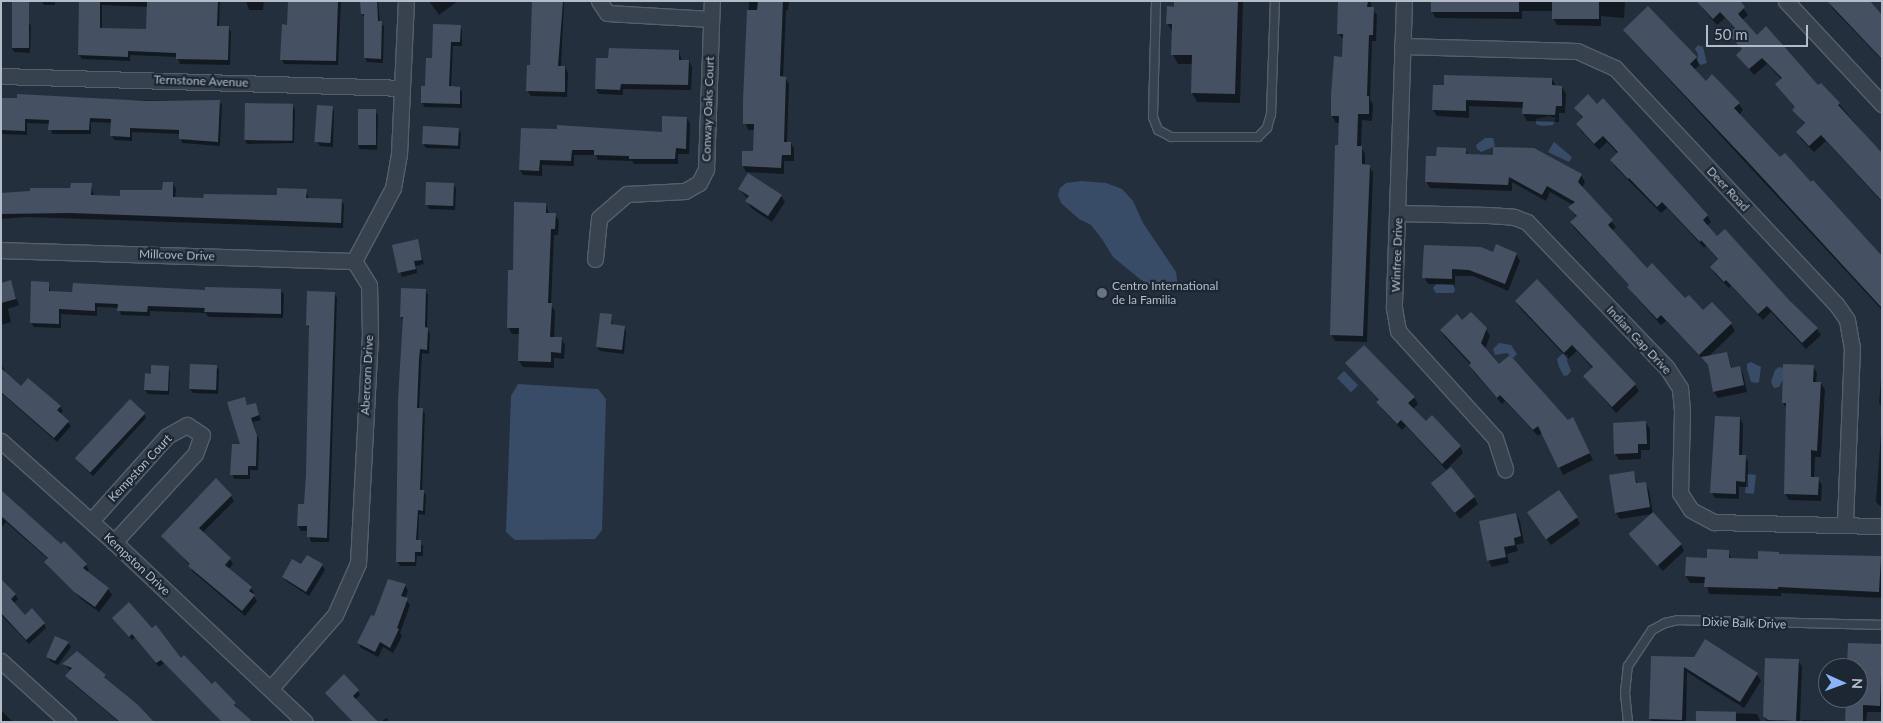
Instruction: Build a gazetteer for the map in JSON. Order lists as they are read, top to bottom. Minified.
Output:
{"streets":{"street":["Ternstone Avenue","Conway Oaks Court","Deer Road","Millcove Drive","Winfree Drive","Indian Gap Drive","Abercorn Drive","Kempston Court","Kempston Drive"],"lane":["Dixie Balk Drive"]},"crossings":[["Deer Road","Winfree Drive"],["Deer Road","Indian Gap Drive"],["Millcove Drive","Abercorn Drive"],["Winfree Drive","Indian Gap Drive"],["Abercorn Drive","Kempston Drive"],["Kempston Court","Kempston Drive"]],"places":["Centro International de la Familia"],"scale_bar":"50 m","north":"right"}
